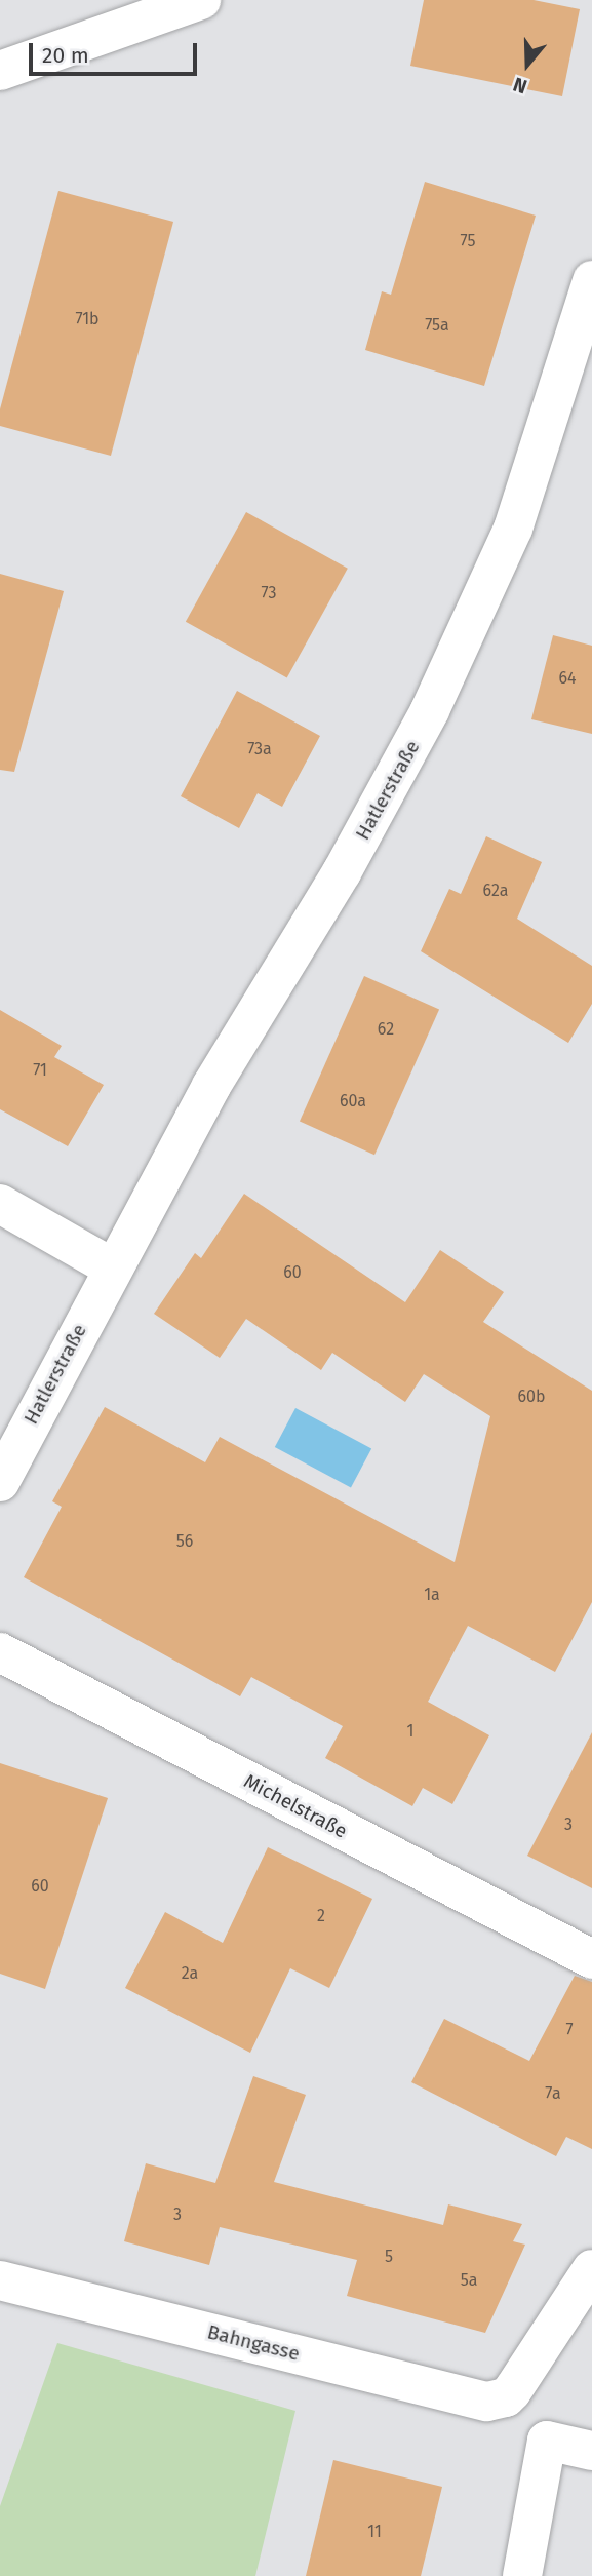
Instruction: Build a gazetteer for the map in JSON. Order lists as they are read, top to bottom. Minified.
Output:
{"streets":{"street":["Hatlerstraße","Michelstraße","Bahngasse"]},"house_numbers":["75","71b","75a","73","64","73a","62a","62","71","60a","60","60b","56","1a","1","3","60","2","2a","7","7a","3","5","5a","11"],"scale_bar":"20 m","north":"bottom"}
